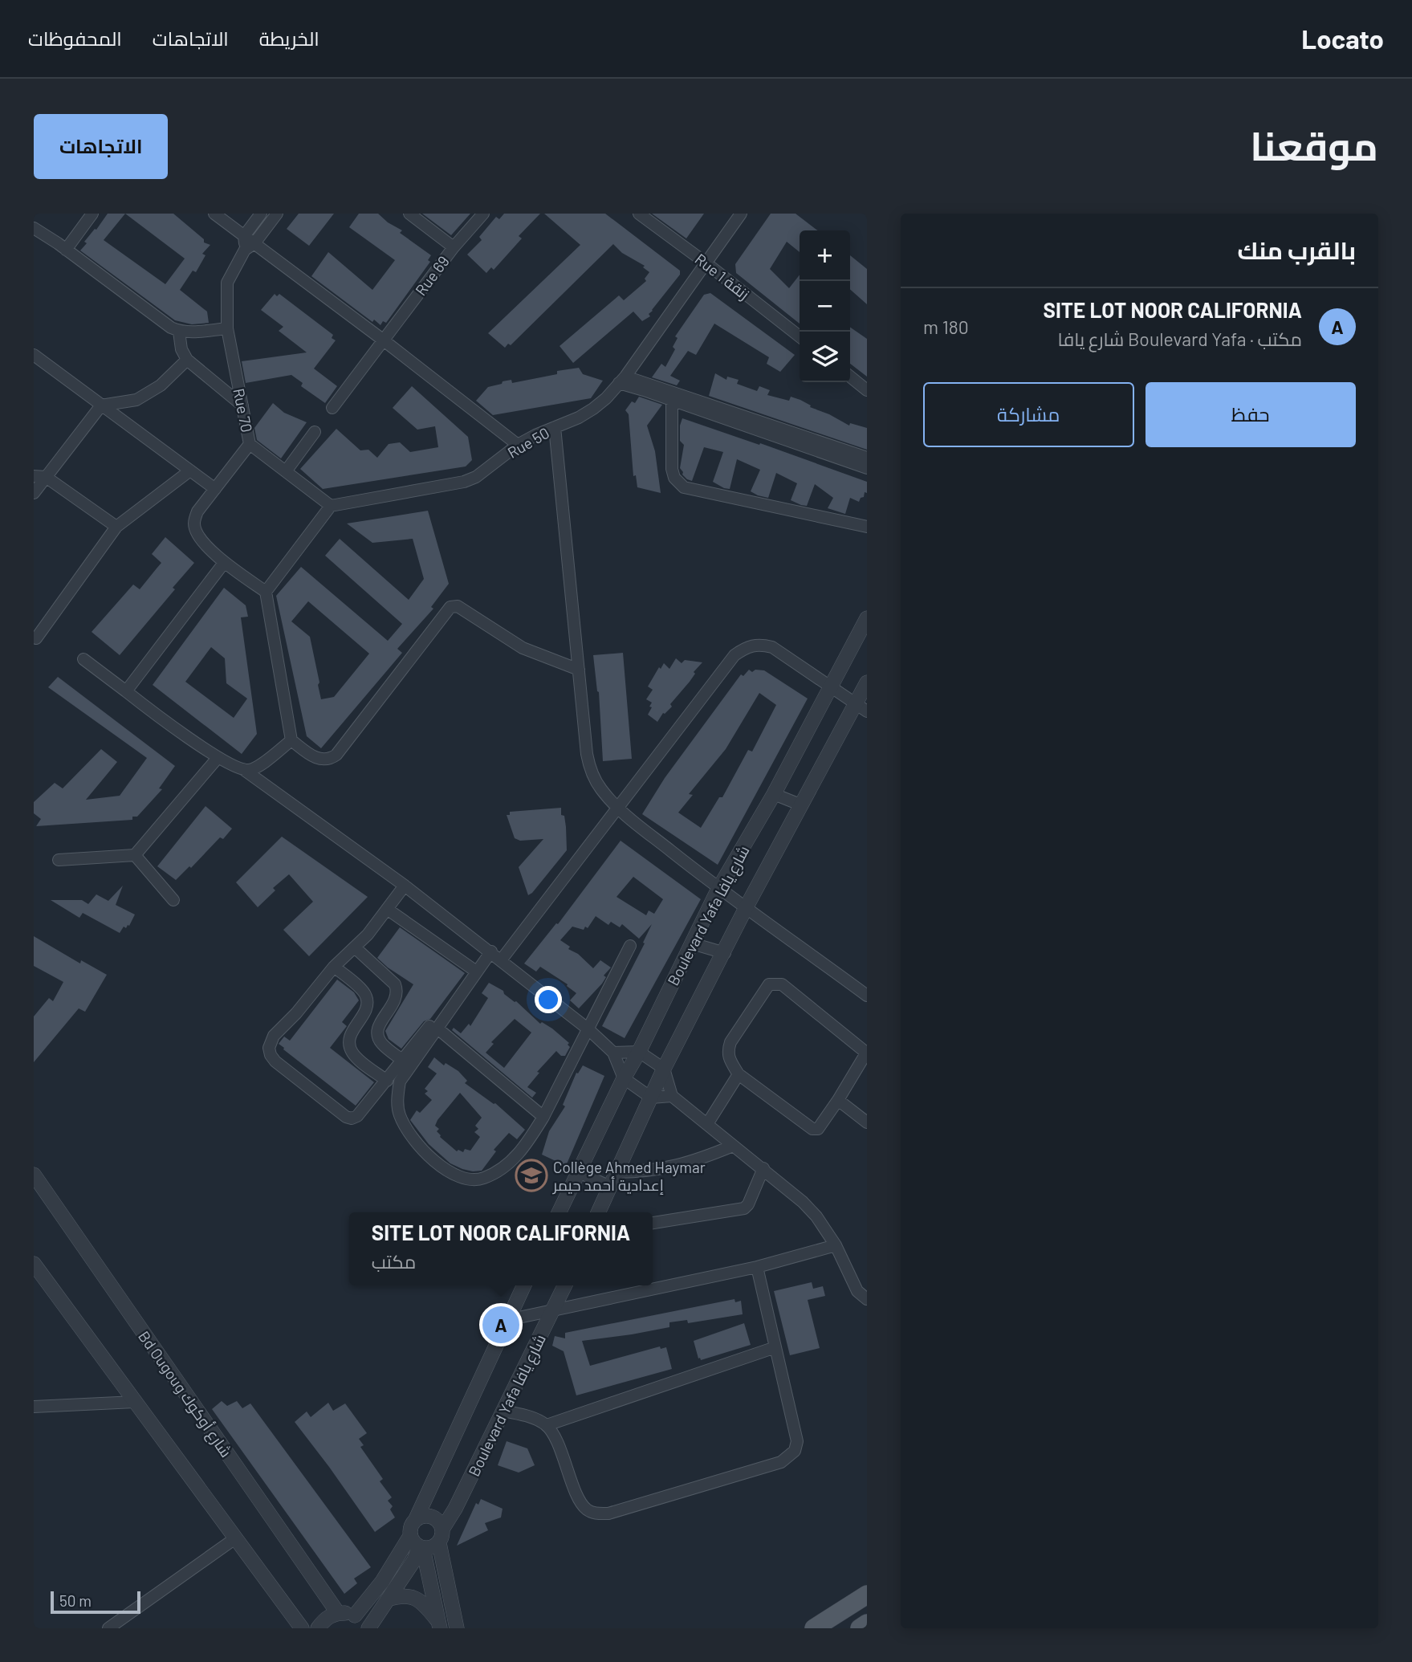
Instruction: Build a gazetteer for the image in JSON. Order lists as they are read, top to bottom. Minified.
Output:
{"streets":{"street":["Rue 69","Rue 1 زنقة","Rue 70","Rue 50","Boulevard Yafa شارع يافا","Bd Ougoug شارع أوكوك"]},"crossings":[["Rue 1 زنقة","Rue 50"]],"places":{"school or university":["Collège Ahmed Haymar إعدادية أحمد حيمر"]},"scale_bar":"50 m","page":{"header":"Locato","nav":["الخريطة","الاتجاهات","المحفوظات"],"title":"موقعنا","buttons":["الاتجاهات",["حفظ","مشاركة"]],"heading":"بالقرب منك","map_buttons":["+","−"],"list":[{"mark":"A","name":"SITE LOT NOOR CALIFORNIA","note":"مكتب · Boulevard Yafa شارع يافا","value":"180 m"}],"popup":["SITE LOT NOOR CALIFORNIA","مكتب"],"pins":"A","scale":"50 m"}}
